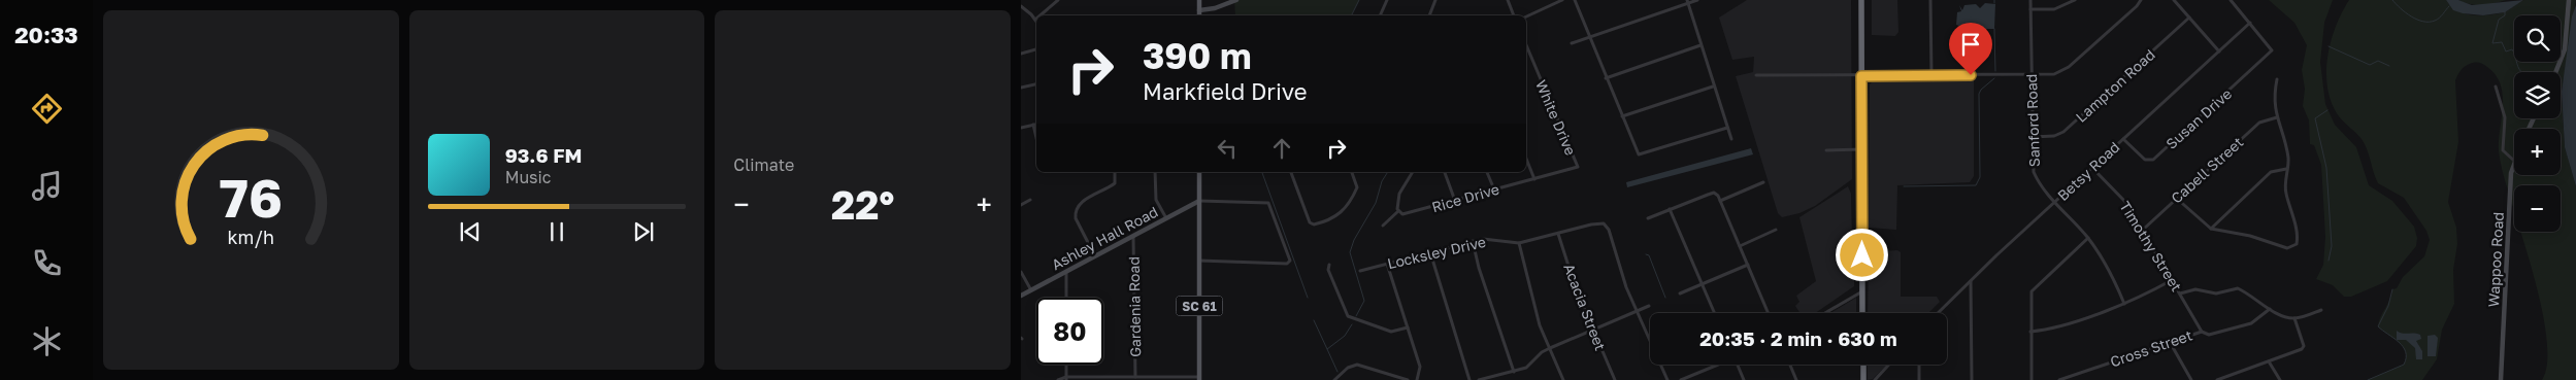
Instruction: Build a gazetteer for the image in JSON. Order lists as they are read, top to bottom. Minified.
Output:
{"streets":{"main road":["SC 61"],"street":["Lampton Road","White Drive","Susan Drive","Sanford Road","Cabell Street","Betsy Road","Rice Drive","Ashley Hall Road","Timothy Street","Locksley Drive","Wappoo Road","Gardenia Road","Acacia Street","Cross Street"]},"crossings":[["Lampton Road","Sanford Road"],["White Drive","Rice Drive"],["Susan Drive","Betsy Road"],["Sanford Road","Betsy Road"],["Cabell Street","Timothy Street"],["Betsy Road","Timothy Street"],["Ashley Hall Road","SC 61"],["Ashley Hall Road","Gardenia Road"],["Timothy Street","Cross Street"],["Locksley Drive","Acacia Street"]],"page":{"tabs":"20:33","tile":"Climate","map_buttons":["+","−"],"turn":["390 m","Markfield Drive"],"song":["93.6 FM","Music"],"heat":["−","22°","+"],"limit":"80","trip":"20:35 · 2 min · 630 m","gauge":["76","km/h"]}}
